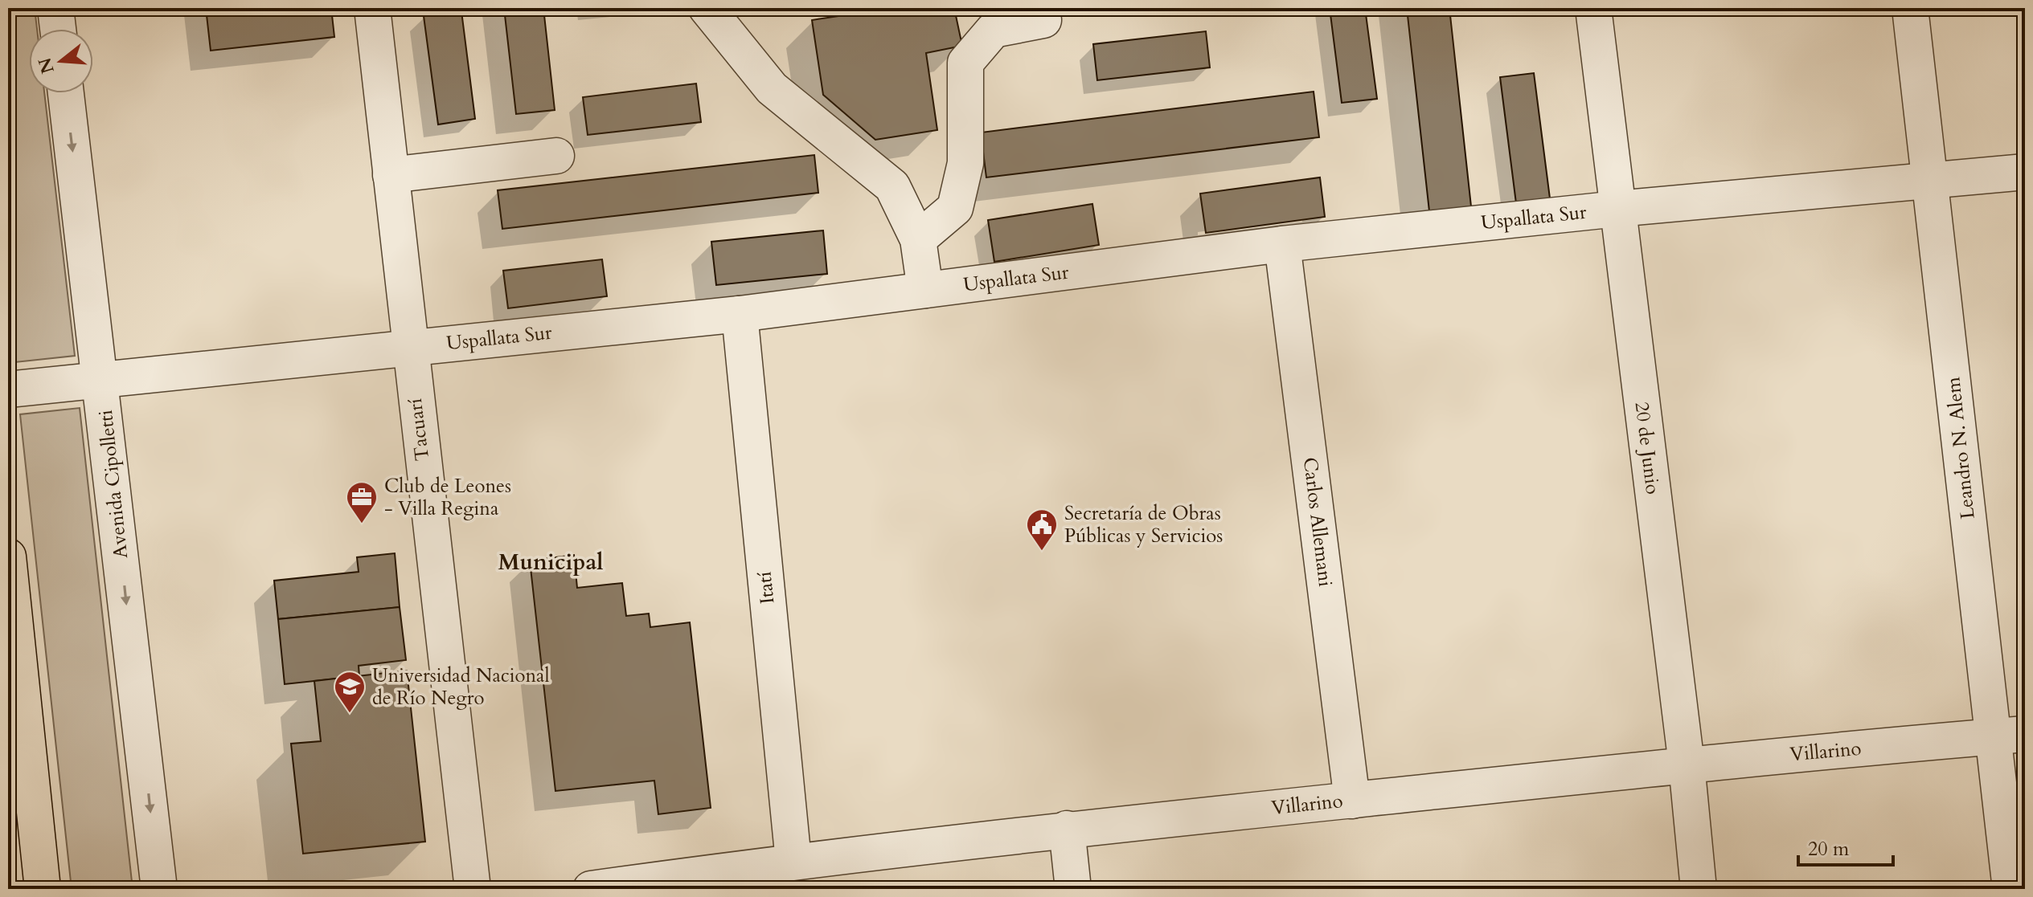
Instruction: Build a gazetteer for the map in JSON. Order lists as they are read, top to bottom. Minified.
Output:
{"streets":{"street":["Uspallata Sur","Tacuarí","20 de Junio","Leandro N. Alem","Avenida Cipolletti","Carlos Allemani","Itatí","Villarino"]},"crossings":[["Uspallata Sur","Tacuarí"],["Uspallata Sur","20 de Junio"],["Uspallata Sur","Leandro N. Alem"],["Uspallata Sur","Avenida Cipolletti"],["Uspallata Sur","Carlos Allemani"],["Uspallata Sur","Itatí"],["20 de Junio","Villarino"],["Leandro N. Alem","Villarino"],["Carlos Allemani","Villarino"],["Itatí","Villarino"]],"one_way":["Avenida Cipolletti"],"districts":["Municipal"],"places":{"office":["Club de Leones - Villa Regina"],"public building":["Secretaría de Obras Públicas y Servicios"],"school or university":["Universidad Nacional de Río Negro"]},"scale_bar":"20 m","north":"left"}
